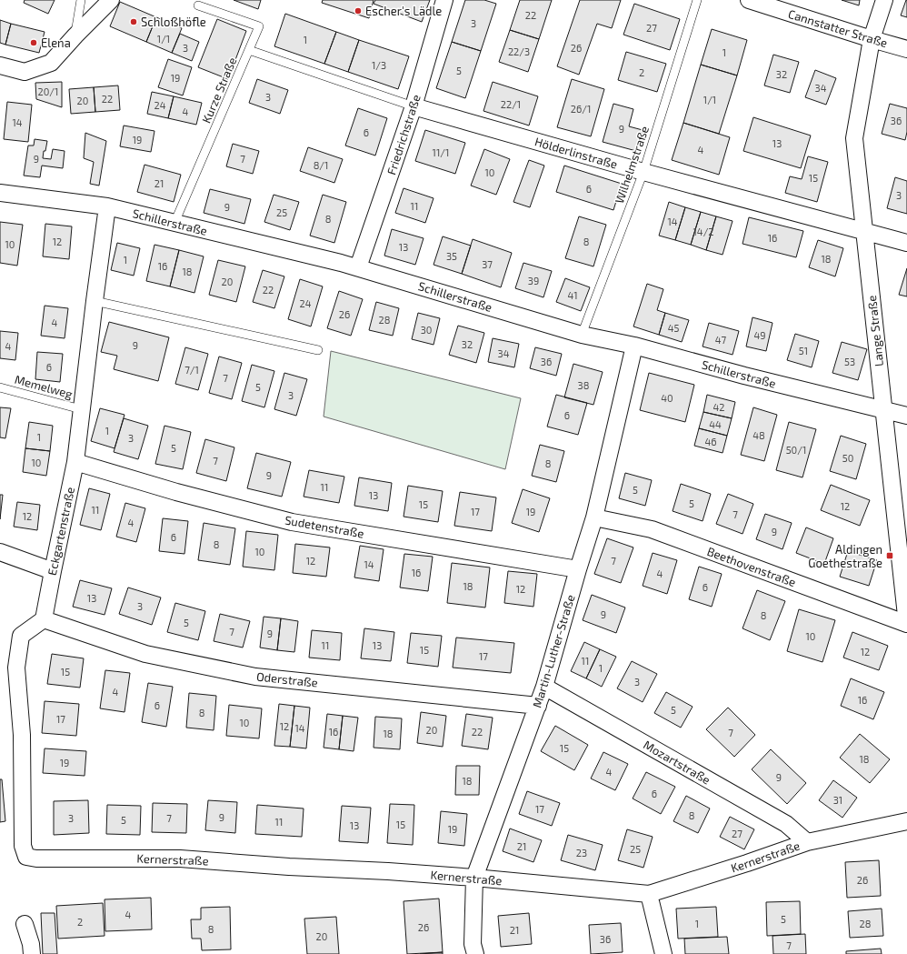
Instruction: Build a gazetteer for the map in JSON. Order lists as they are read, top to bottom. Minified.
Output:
{"streets":{"street":["Cannstatter Straße","Friedrichstraße","Hölderlinstraße","Schillerstraße","Lange Straße","Sudetenstraße","Eckgartenstraße","Beethovenstraße","Martin-Luther-Straße","Oderstraße","Mozartstraße","Kernerstraße"],"lane":["Kurze Straße","Wilhelmstraße","Memelweg"]},"crossings":[["Cannstatter Straße","Lange Straße"],["Kurze Straße","Hölderlinstraße"],["Kurze Straße","Schillerstraße"],["Friedrichstraße","Hölderlinstraße"],["Friedrichstraße","Schillerstraße"],["Hölderlinstraße","Wilhelmstraße"],["Hölderlinstraße","Lange Straße"],["Wilhelmstraße","Schillerstraße"],["Schillerstraße","Lange Straße"],["Schillerstraße","Eckgartenstraße"],["Schillerstraße","Martin-Luther-Straße"],["Lange Straße","Beethovenstraße"],["Memelweg","Eckgartenstraße"],["Sudetenstraße","Eckgartenstraße"],["Sudetenstraße","Martin-Luther-Straße"],["Eckgartenstraße","Oderstraße"],["Eckgartenstraße","Kernerstraße"],["Beethovenstraße","Martin-Luther-Straße"],["Martin-Luther-Straße","Oderstraße"],["Martin-Luther-Straße","Mozartstraße"],["Martin-Luther-Straße","Kernerstraße"],["Oderstraße","Kernerstraße"],["Mozartstraße","Kernerstraße"]],"places":{"other":["Escher's Lädle","Schloßhöfle","Elena"],"transit":["Aldingen Goethestraße"]},"house_numbers":["22","3","27","1/1","1","3","26","22/3","1","1/3","5","2","32","19","34","20/1","3","22","1/1","20","22/1","24","26/1","4","36","14","9","6","19","13","4","11/1","9","7","8/1","10","15","21","6","3","11","9","25","8","14","14/2","16","12","8","10","13","35","18","1","37","16","18","39","20","22","41","24","26","28","4","45","30","49","47","32","9","4","51","34","36","53","6","7/1","7","38","5","3","40","42","6","44","1","48","1","3","46","5","50/1","50","7","10","8","9","11","5","13","5","15","12","11","17","19","7","12","4","9","6","8","10","12","7","14","16","4","18","6","12","13","3","9","8","5","7","9","10","11","13","15","12","17","11","1","15","3","4","16","6","5","8","17","10","12","14","20","16","22","7","18","15","18","19","4","9","18","6","31","17","8","9","3","7","5","11","15","13","19","27","21","25","23","26","4","5","2","1","28","26","8","21","20","36","7"]}
